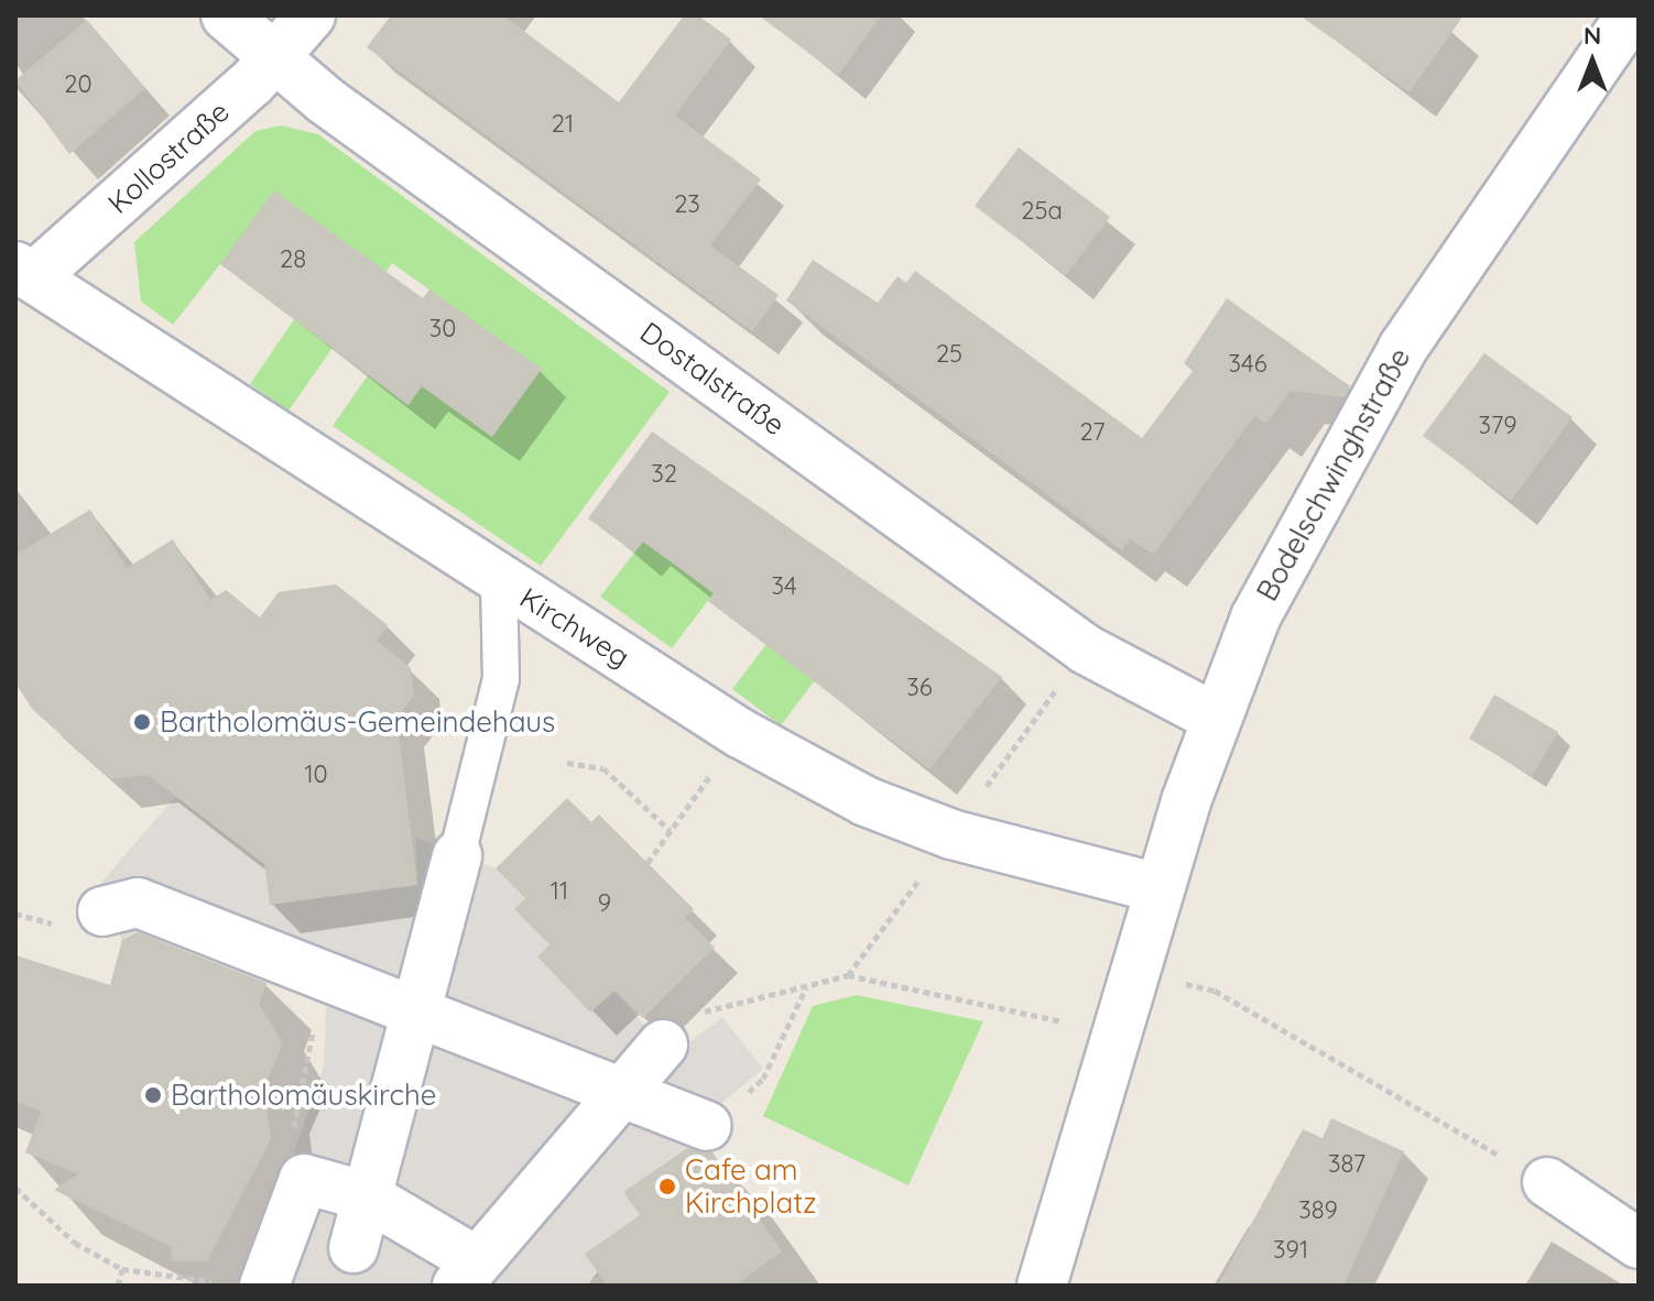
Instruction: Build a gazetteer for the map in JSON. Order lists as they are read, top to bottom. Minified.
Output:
{"streets":{"street":["Kollostraße","Dostalstraße","Bodelschwinghstraße","Kirchweg"]},"crossings":[["Kollostraße","Dostalstraße"],["Kollostraße","Kirchweg"],["Dostalstraße","Bodelschwinghstraße"],["Bodelschwinghstraße","Kirchweg"]],"places":["Bartholomäus-Gemeindehaus","Bartholomäuskirche","Cafe am Kirchplatz"],"house_numbers":["20","21","23","25a","28","30","25","346","379","27","32","34","36","10","11","9","387","389","391"],"north":"top"}
